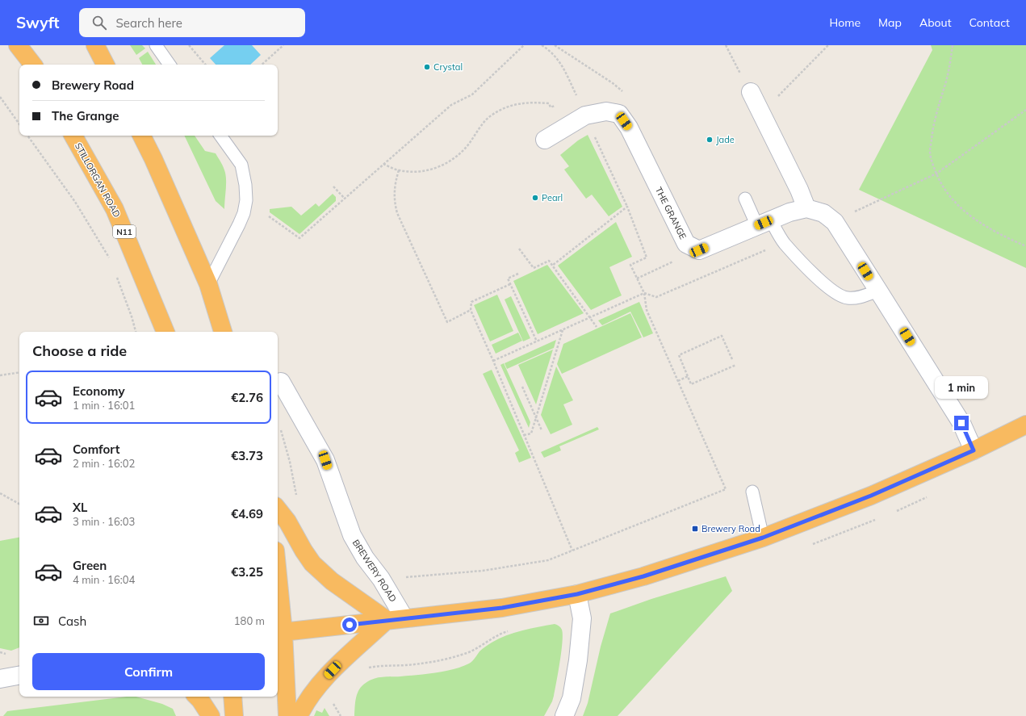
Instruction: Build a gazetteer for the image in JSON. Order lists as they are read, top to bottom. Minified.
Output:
{"streets":{"highway":["STILLORGAN ROAD","N11"],"street":["THE GRANGE","BREWERY ROAD"]},"places":{"other":["Crystal","Jade","Pearl"],"transit":["Brewery Road"]},"page":{"header":"Swyft","search":"Search here","nav":["Home","Map","About","Contact"],"banner":["Brewery Road","The Grange"],"heading":"Choose a ride","list":[{"name":"Economy","note":"1 min · 16:01","value":"€2.76"},{"name":"Comfort","note":"2 min · 16:02","value":"€3.73"},{"name":"XL","note":"3 min · 16:03","value":"€4.69"},{"name":"Green","note":"4 min · 16:04","value":"€3.25"}],"bubble":"1 min","pay":["Cash","180 m"],"buttons":"Confirm"}}
